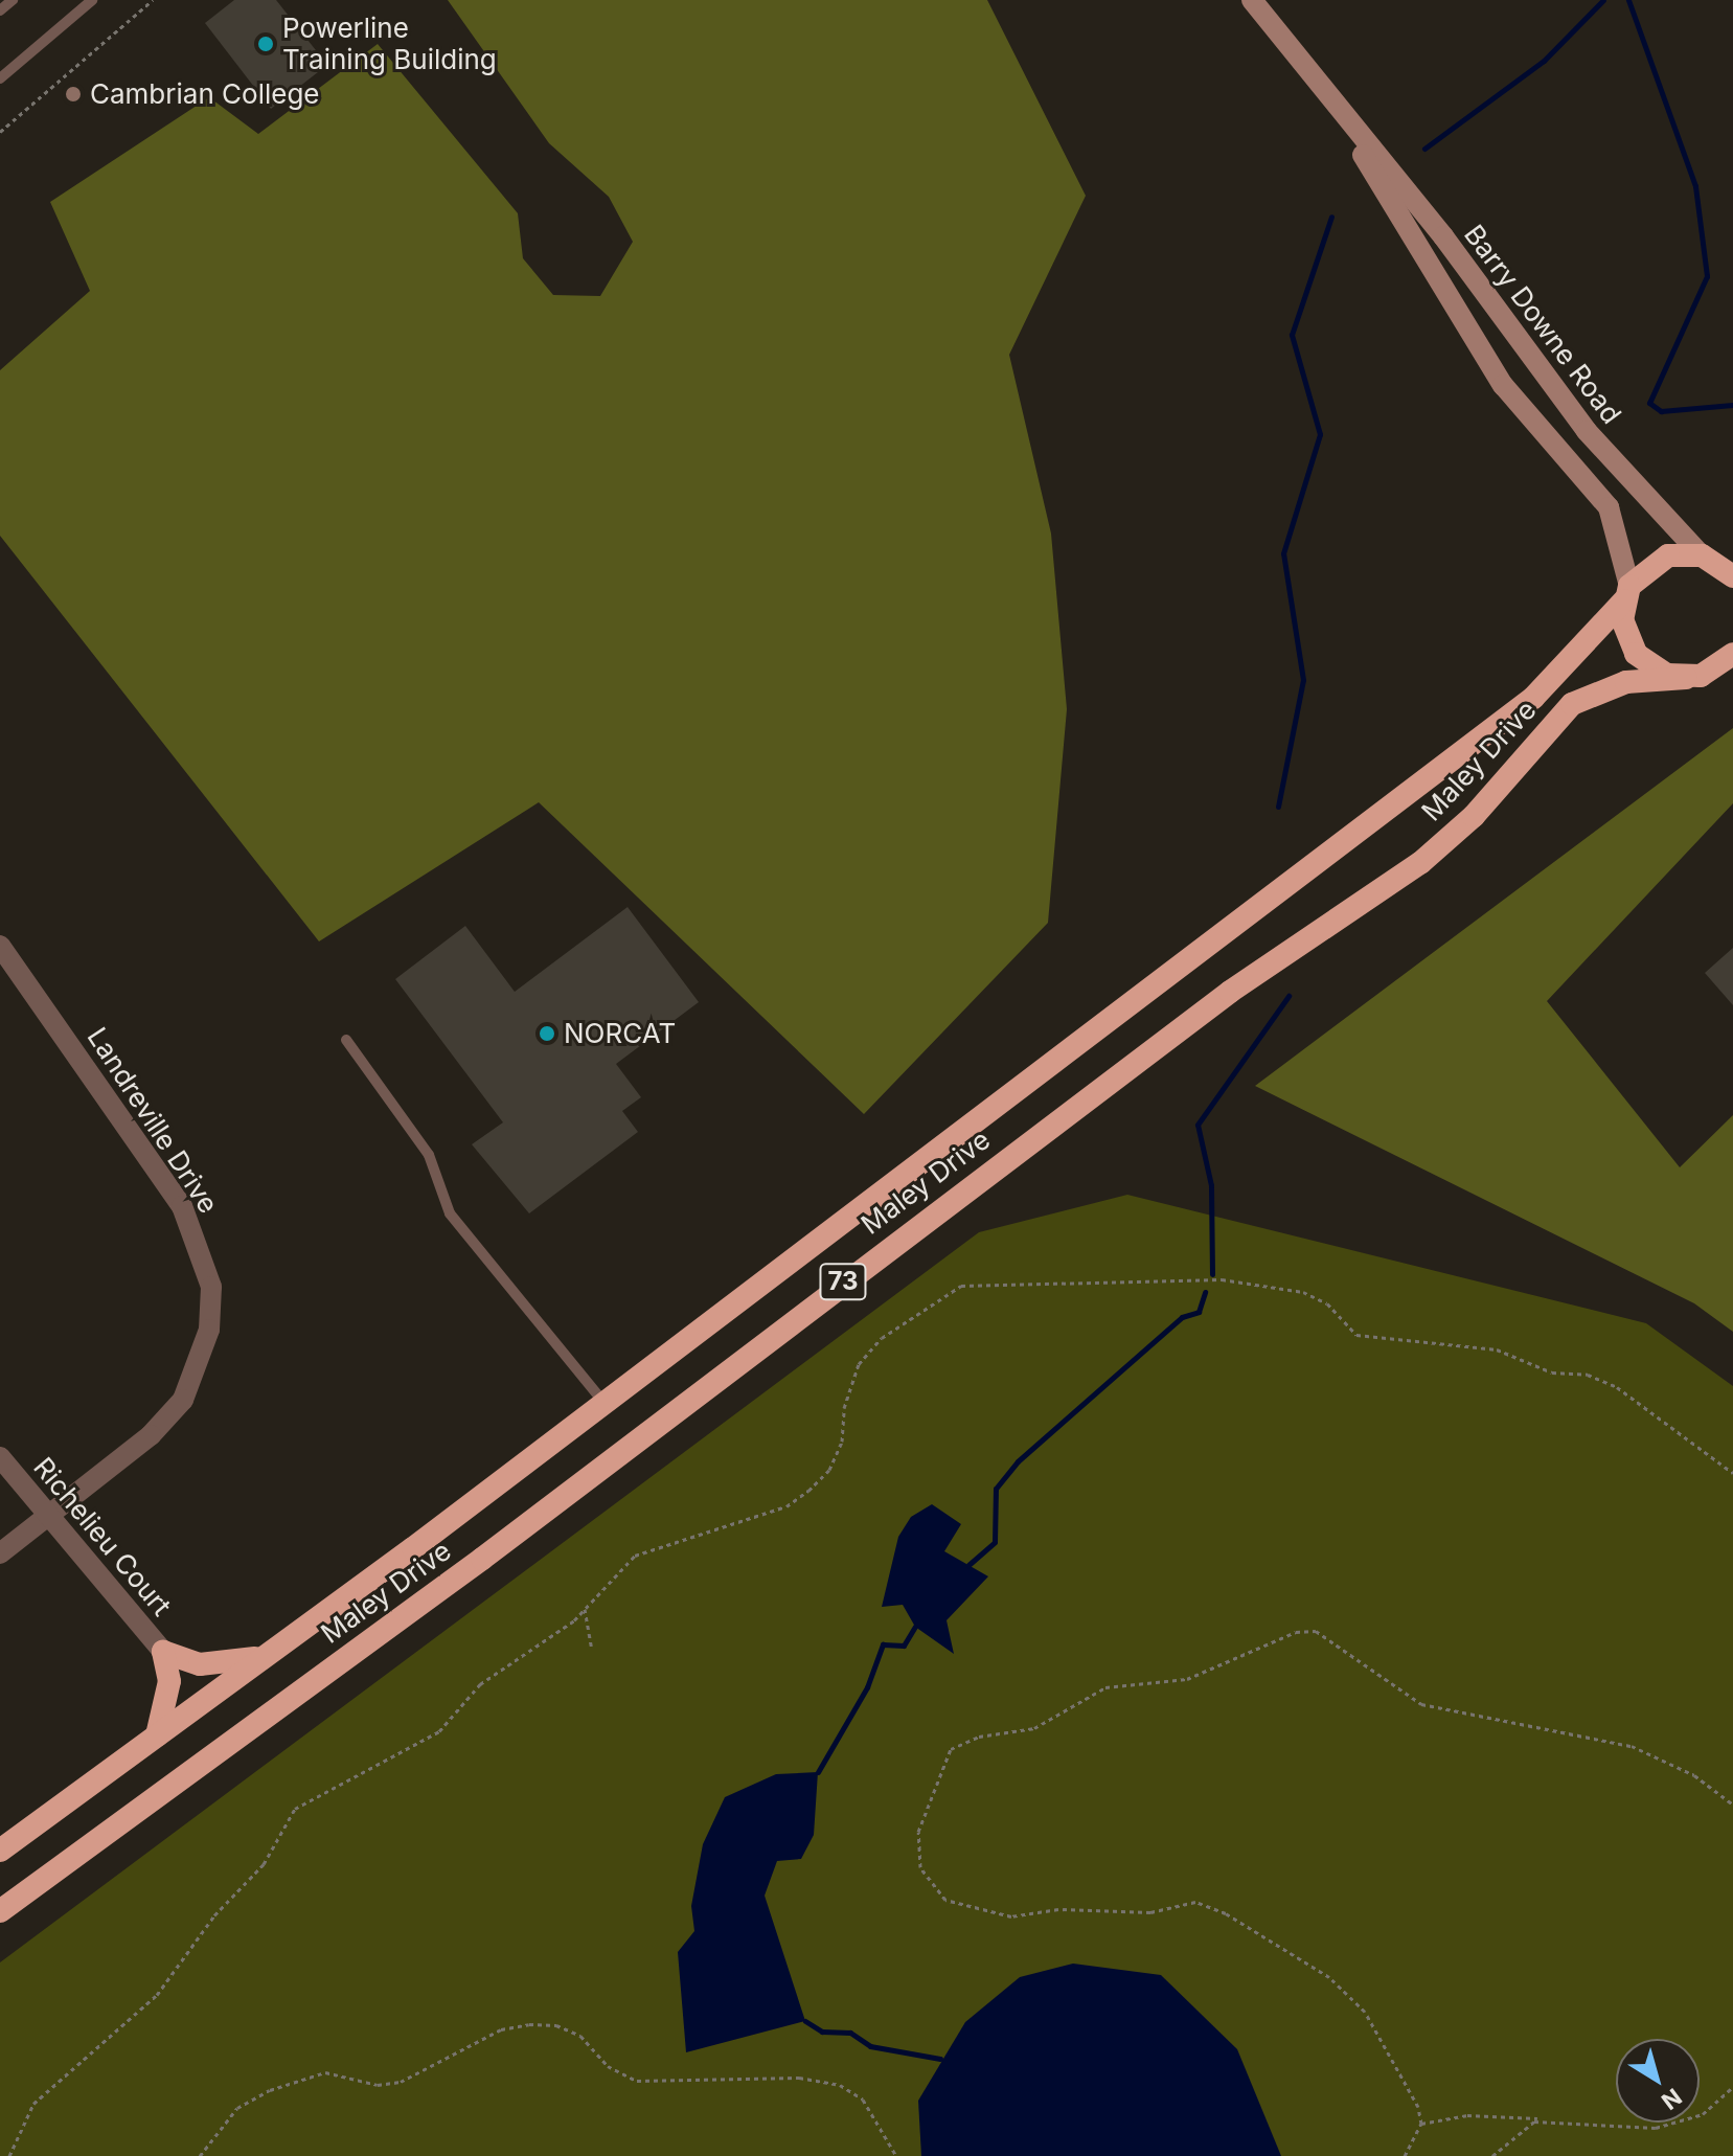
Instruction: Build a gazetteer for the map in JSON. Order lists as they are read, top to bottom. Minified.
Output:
{"streets":{"highway":["Maley Drive","73"],"main road":["Barry Downe Road"],"street":["Landreville Drive","Richelieu Court"]},"crossings":[["Barry Downe Road","Maley Drive"],["Landreville Drive","Richelieu Court"]],"places":["Powerline Training Building","Cambrian College","NORCAT"],"north":"bottom right"}
